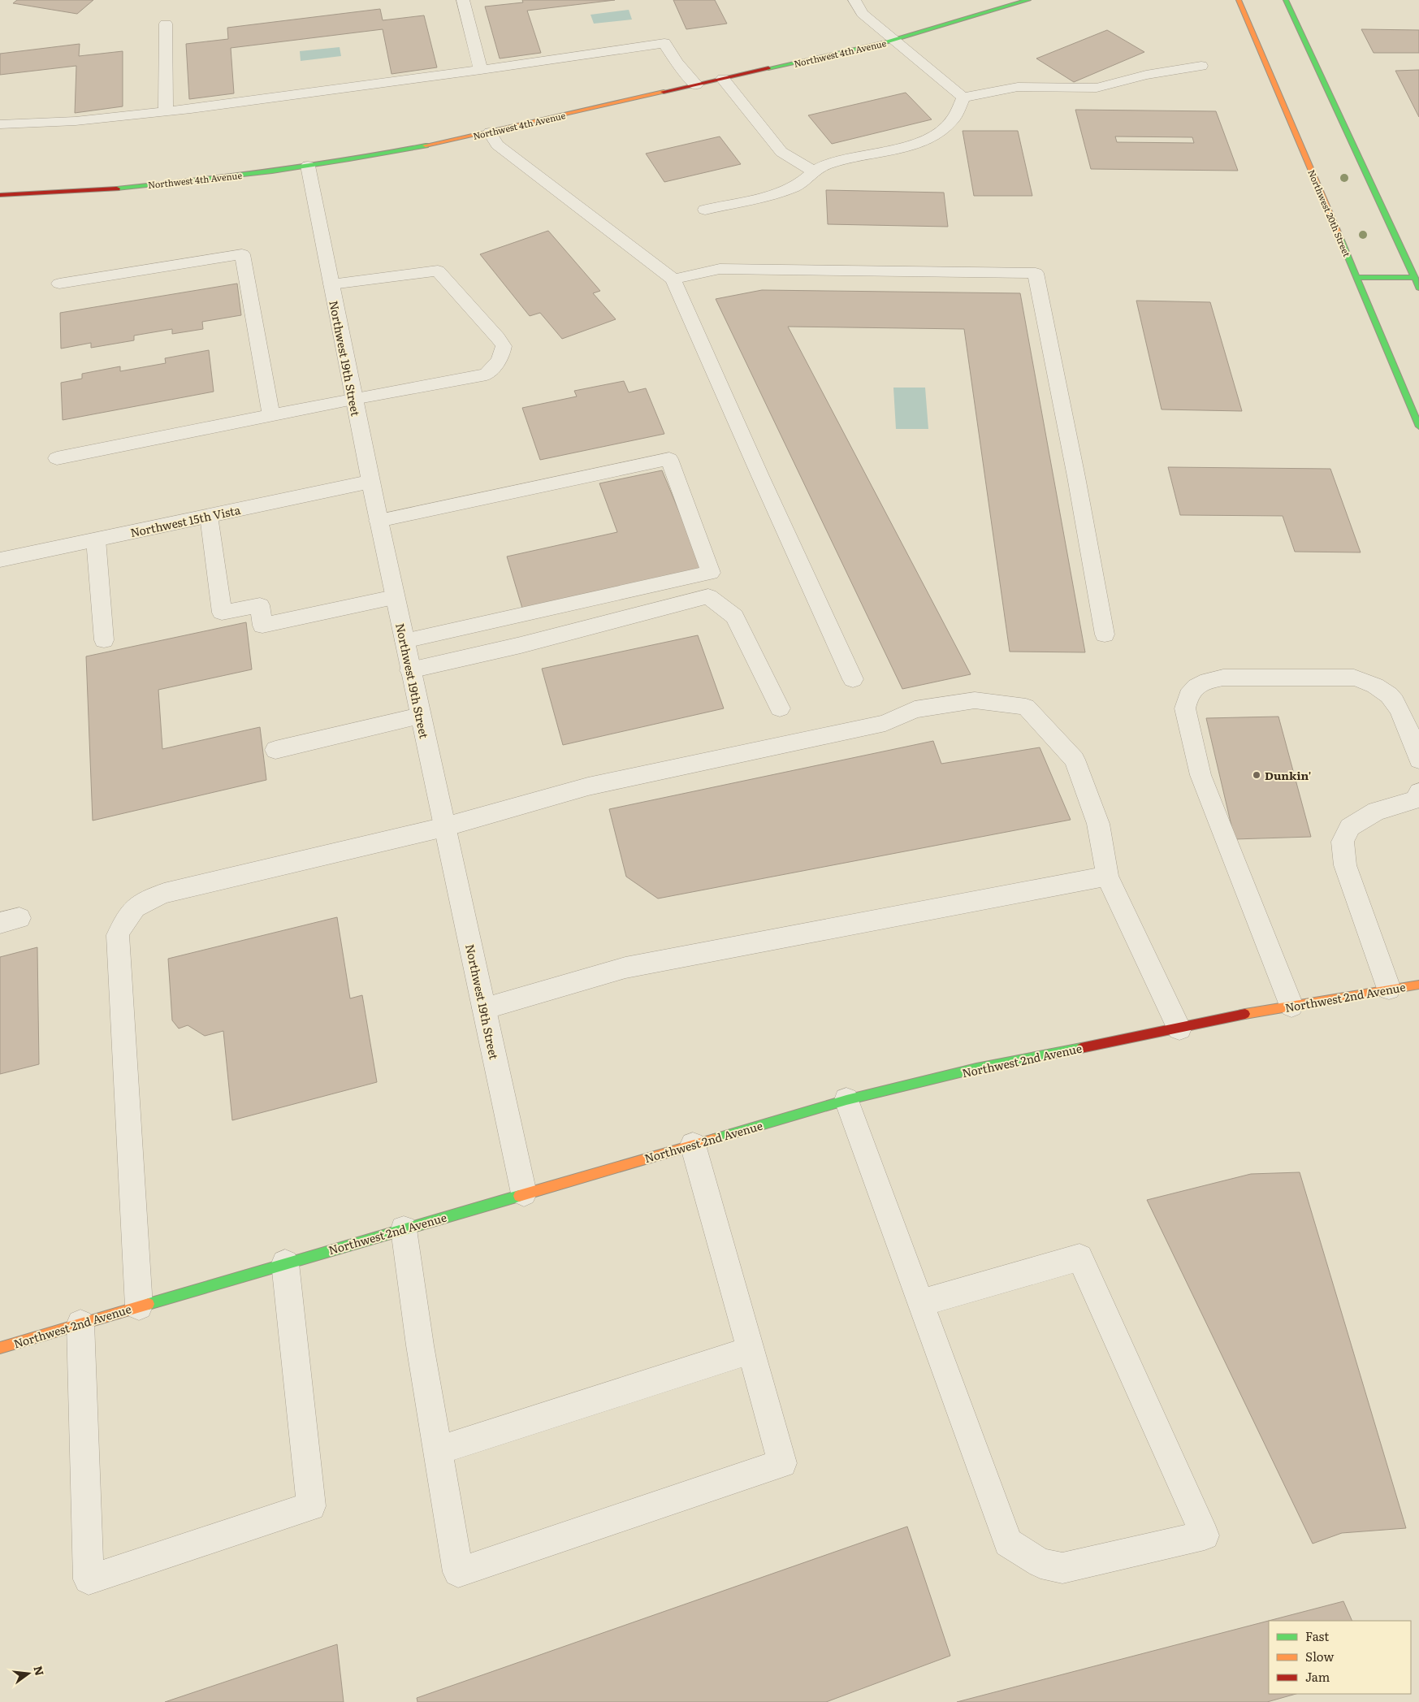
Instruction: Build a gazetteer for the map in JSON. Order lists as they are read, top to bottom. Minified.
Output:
{"streets":{"street":["Northwest 4th Avenue","Northwest 20th Street","Northwest 19th Street","Northwest 15th Vista","Northwest 2nd Avenue"]},"crossings":[["Northwest 4th Avenue","Northwest 19th Street"],["Northwest 19th Street","Northwest 15th Vista"],["Northwest 19th Street","Northwest 2nd Avenue"]],"places":["Dunkin'"],"legend":["Fast","Slow","Jam"],"north":"right"}
